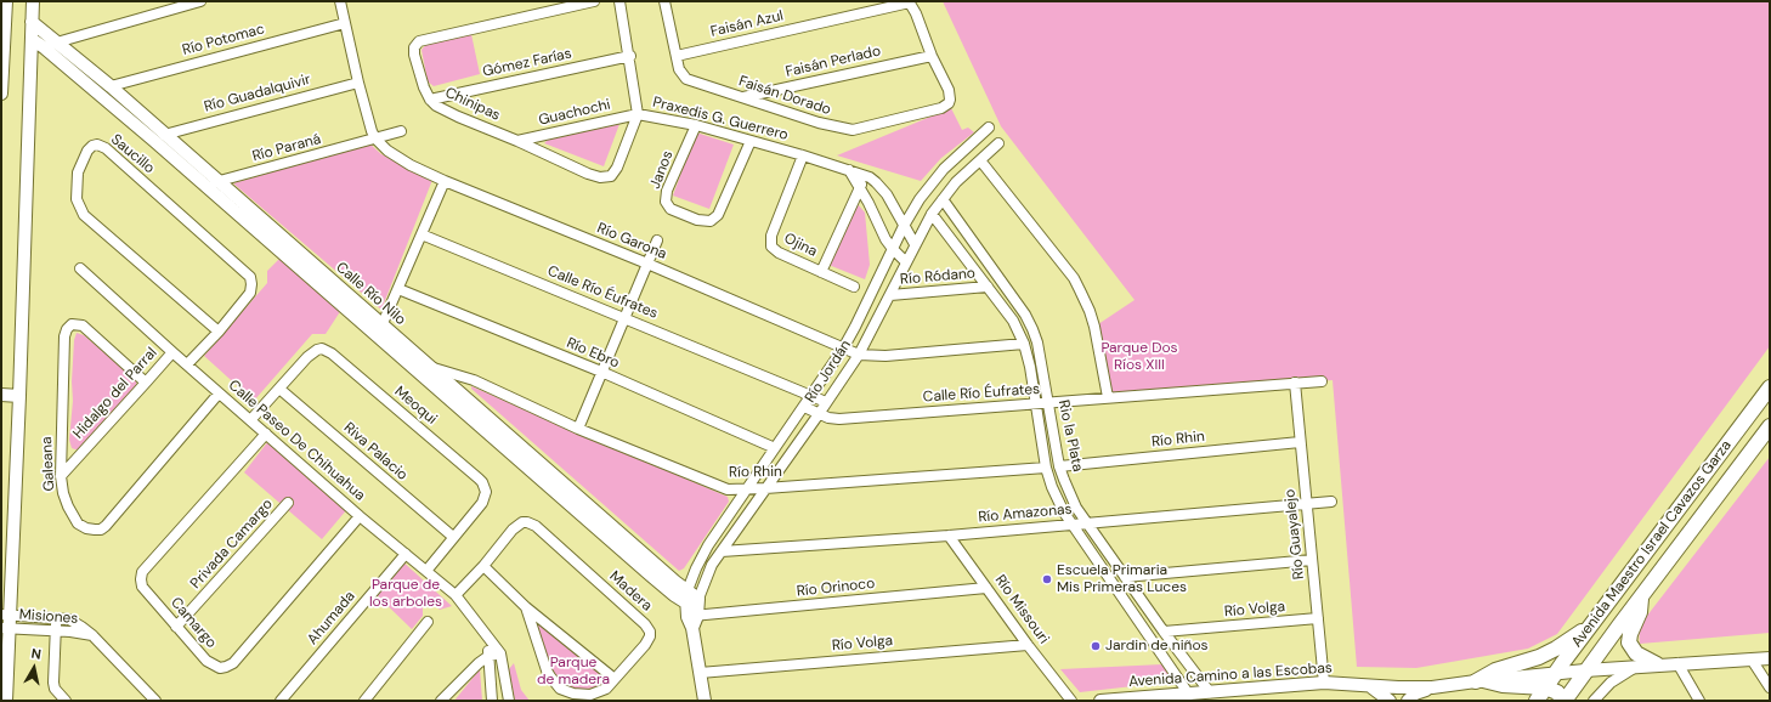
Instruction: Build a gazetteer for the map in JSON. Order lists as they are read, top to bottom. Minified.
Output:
{"streets":{"main road":["Avenida Maestro Israel Cavazos Garza"],"street":["Faisán Azul","Río Potomac","Faisán Perlado","Gómez Farías","Río Guadalquivir","Faisán Dorado","Chinipas","Guachochi","Praxedis G. Guerrero","Río Paraná","Saucillo","Janos","Río Garona","Ojina","Río Ródano","Calle Río Éufrates","Calle Río Nilo","Río Ebro","Río Jordán","Hidalgo del Parral","Meoqui","Rio la Plata","Río Rhin","Calle Paseo De Chihuahua","Riva Palacio","Galeana","Río Amazonas","Río Guayalejo","Privada Camargo","Río Orinoco","Madera","Río Missouri","Río Volga","Misiones","Ahumada","Camargo","Avenida Camino a las Escobas"]},"crossings":[["Faisán Azul","Faisán Dorado"],["Río Potomac","Río Garona"],["Río Potomac","Calle Río Nilo"],["Faisán Perlado","Faisán Dorado"],["Gómez Farías","Chinipas"],["Gómez Farías","Praxedis G. Guerrero"],["Río Guadalquivir","Río Garona"],["Río Guadalquivir","Calle Río Nilo"],["Chinipas","Guachochi"],["Chinipas","Praxedis G. Guerrero"],["Guachochi","Praxedis G. Guerrero"],["Praxedis G. Guerrero","Janos"],["Praxedis G. Guerrero","Ojina"],["Praxedis G. Guerrero","Río Jordán"],["Río Paraná","Río Garona"],["Río Paraná","Calle Río Nilo"],["Saucillo","Calle Paseo De Chihuahua"],["Río Garona","Río Jordán"],["Río Garona","Rio la Plata"],["Río Ródano","Río Jordán"],["Río Ródano","Rio la Plata"],["Calle Río Éufrates","Río Jordán"],["Calle Río Éufrates","Rio la Plata"],["Calle Río Éufrates","Río Guayalejo"],["Calle Río Nilo","Río Jordán"],["Calle Río Nilo","Río Rhin"],["Calle Río Nilo","Río Orinoco"],["Río Jordán","Rio la Plata"],["Río Jordán","Río Rhin"],["Río Jordán","Río Amazonas"],["Río Jordán","Río Orinoco"],["Hidalgo del Parral","Calle Paseo De Chihuahua"],["Hidalgo del Parral","Galeana"],["Meoqui","Calle Paseo De Chihuahua"],["Meoqui","Riva Palacio"],["Rio la Plata","Río Rhin"],["Rio la Plata","Río Amazonas"],["Rio la Plata","Río Volga"],["Rio la Plata","Avenida Camino a las Escobas"],["Río Rhin","Río Guayalejo"],["Calle Paseo De Chihuahua","Galeana"],["Calle Paseo De Chihuahua","Madera"],["Calle Paseo De Chihuahua","Ahumada"],["Calle Paseo De Chihuahua","Camargo"],["Río Amazonas","Río Guayalejo"],["Río Amazonas","Río Missouri"],["Río Guayalejo","Río Volga"],["Río Guayalejo","Avenida Camino a las Escobas"],["Privada Camargo","Camargo"],["Avenida Maestro Israel Cavazos Garza","Avenida Camino a las Escobas"],["Río Orinoco","Río Missouri"],["Río Missouri","Río Volga"]],"parks":["Parque Dos Ríos XIII","Parque de los arboles","Parque de madera"],"places":["Escuela Primaria Mis Primeras Luces","Jardin de niños"],"north":"top"}
